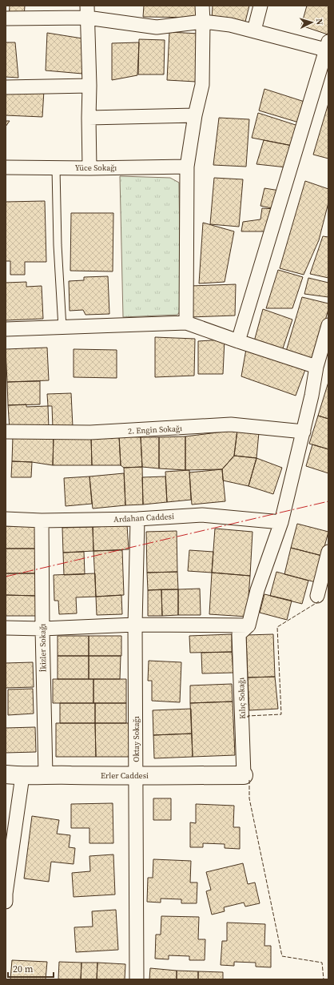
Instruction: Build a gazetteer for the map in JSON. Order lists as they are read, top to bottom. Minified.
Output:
{"streets":{"street":["Yüce Sokağı","2. Engin Sokağı","Ardahan Caddesi","İkizler Sokağı","Kılıç Sokağı","Oktay Sokağı","Erler Caddesi"]},"crossings":[["Ardahan Caddesi","İkizler Sokağı"],["Ardahan Caddesi","Oktay Sokağı"],["İkizler Sokağı","Erler Caddesi"],["Kılıç Sokağı","Erler Caddesi"],["Oktay Sokağı","Erler Caddesi"]],"scale_bar":"20 m","north":"right"}
